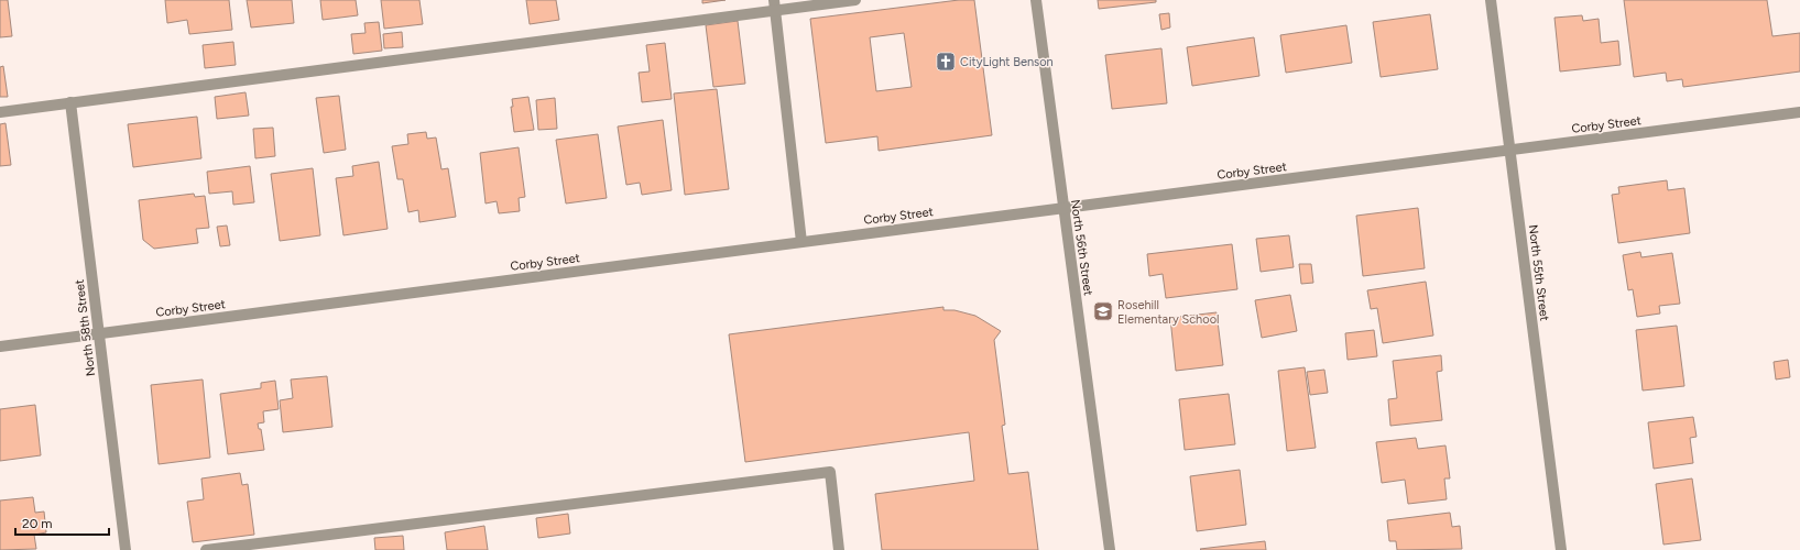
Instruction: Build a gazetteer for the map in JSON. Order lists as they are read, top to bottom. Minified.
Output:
{"streets":{"street":["Corby Street","North 56th Street","North 55th Street","North 58th Street"]},"crossings":[["Corby Street","North 56th Street"],["Corby Street","North 55th Street"],["Corby Street","North 58th Street"]],"places":{"church":["CityLight Benson"],"school or university":["Rosehill Elementary School"]},"scale_bar":"20 m"}
